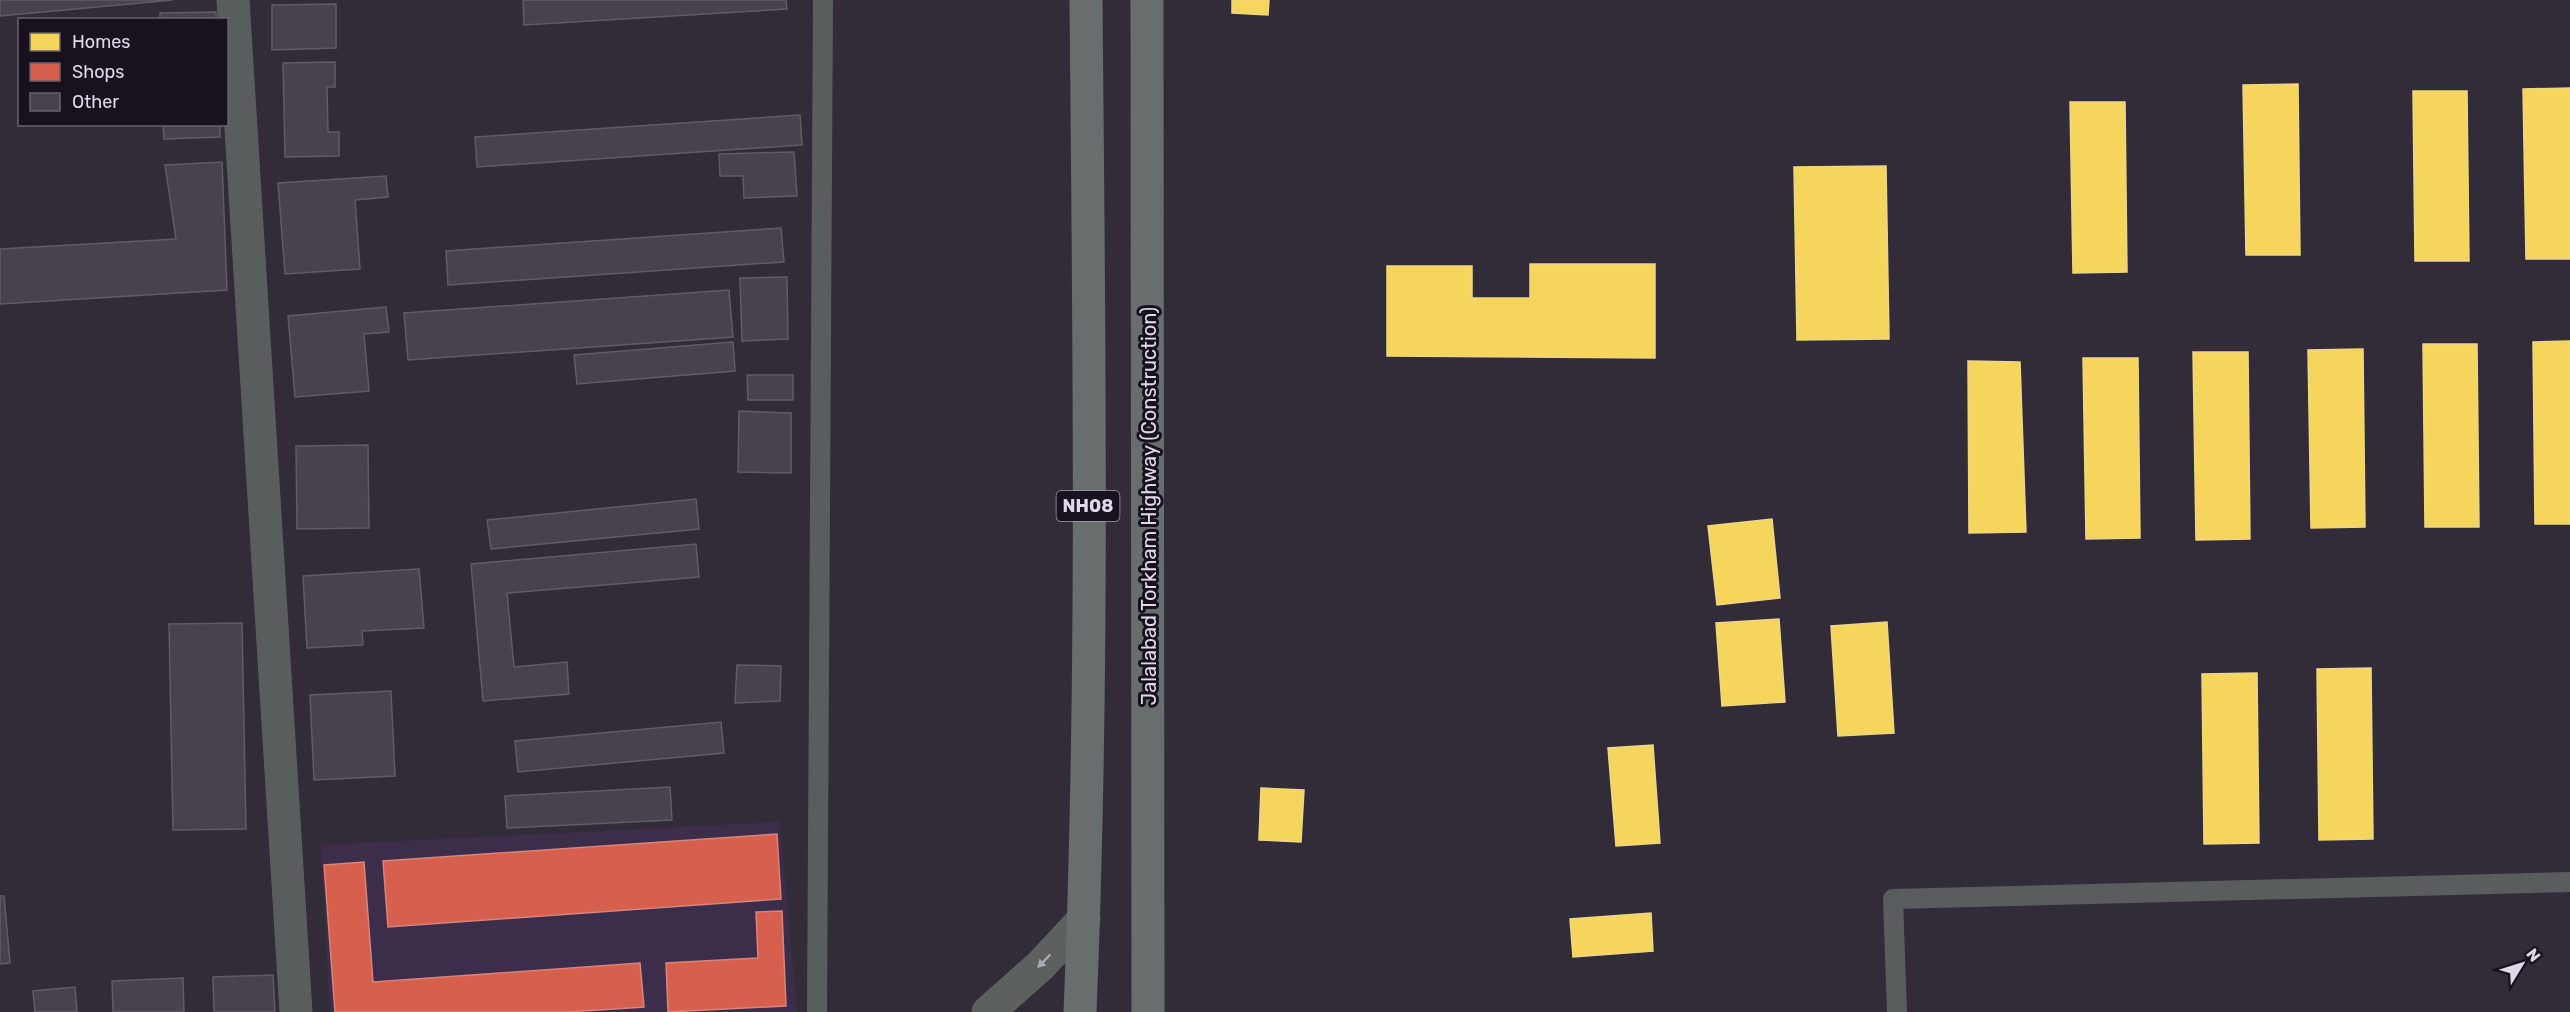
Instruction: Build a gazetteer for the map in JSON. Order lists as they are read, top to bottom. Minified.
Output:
{"streets":{"highway":["NH08","Jalalabad Torkham Highway (Construction)"]},"legend":["Homes","Shops","Other"],"north":"top right"}
